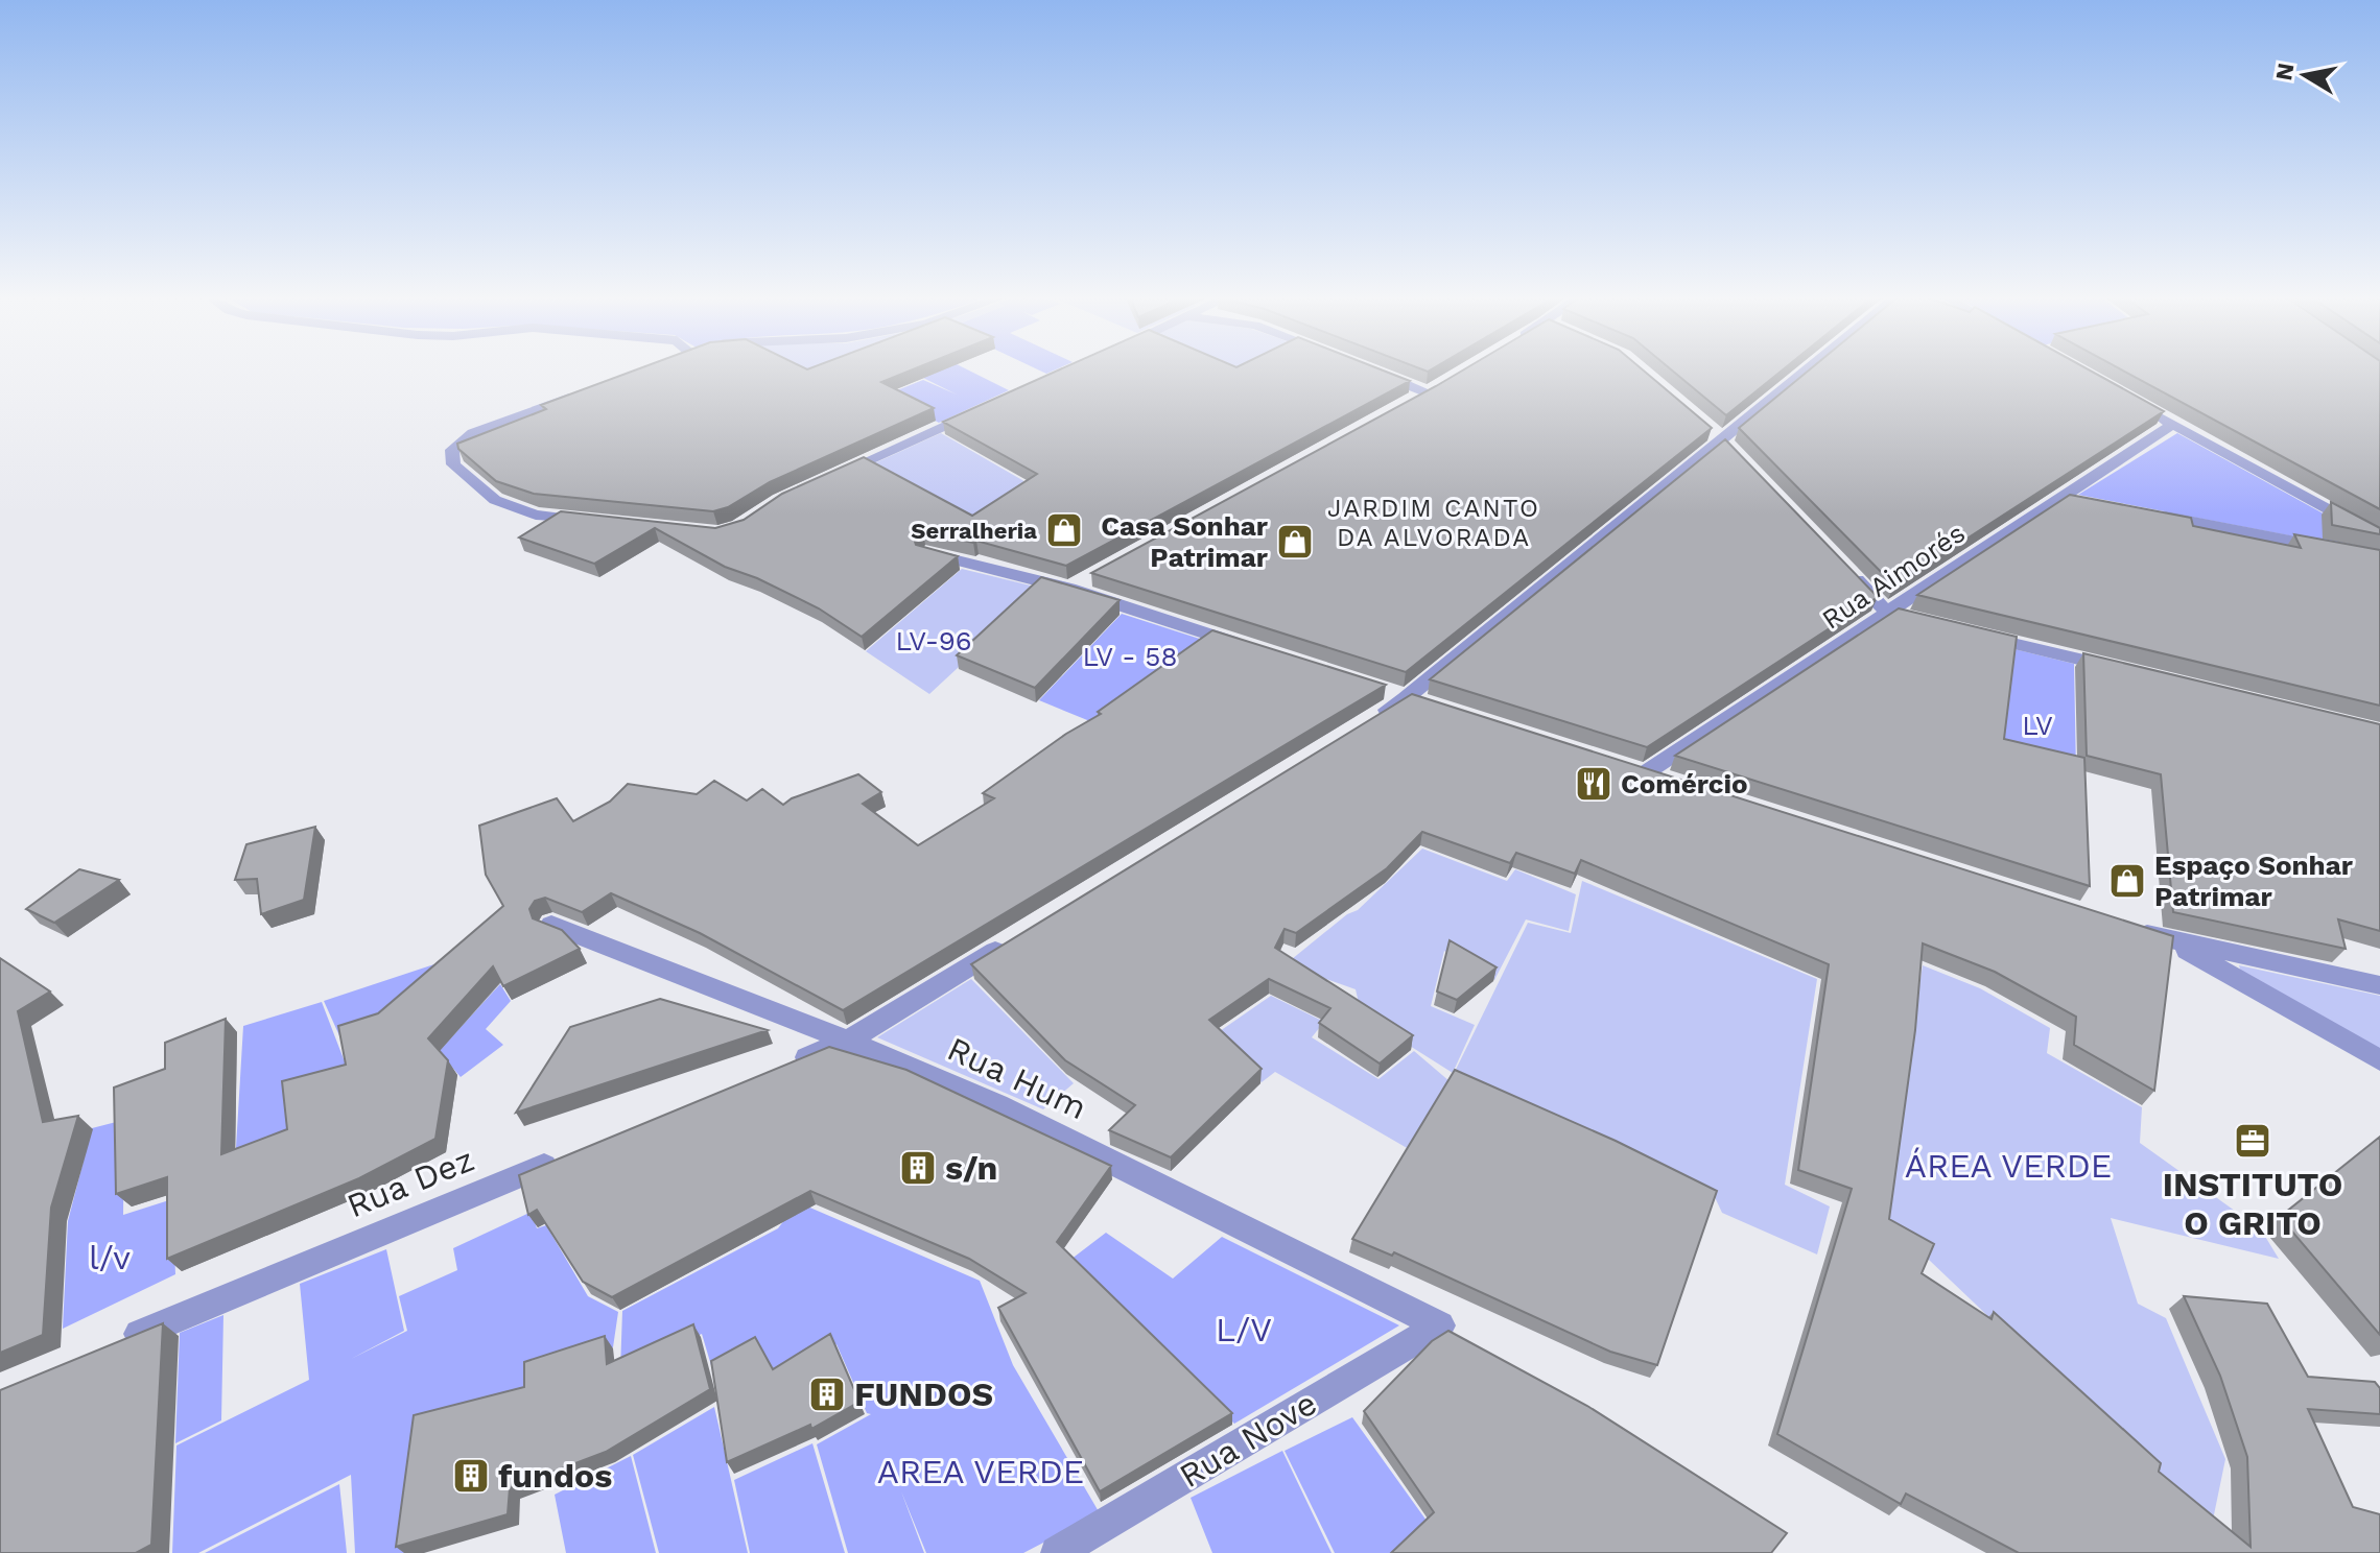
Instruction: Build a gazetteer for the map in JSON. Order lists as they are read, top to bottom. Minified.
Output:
{"streets":{"street":["Rua Aimorés","Rua Hum","Rua Dez","Rua Nove"]},"crossings":[["Rua Hum","Rua Nove"]],"districts":["JARDIM CANTO DA ALVORADA"],"parks":["LV-96","LV - 58","LV","ÁREA VERDE","l/v","L/V","AREA VERDE"],"places":{"shop":["Serralheria","Casa Sonhar Patrimar","Espaço Sonhar Patrimar"],"restaurant":["Comércio"],"office":["INSTITUTO O GRITO"],"building":["s/n","FUNDOS","fundos"]},"north":"left"}
